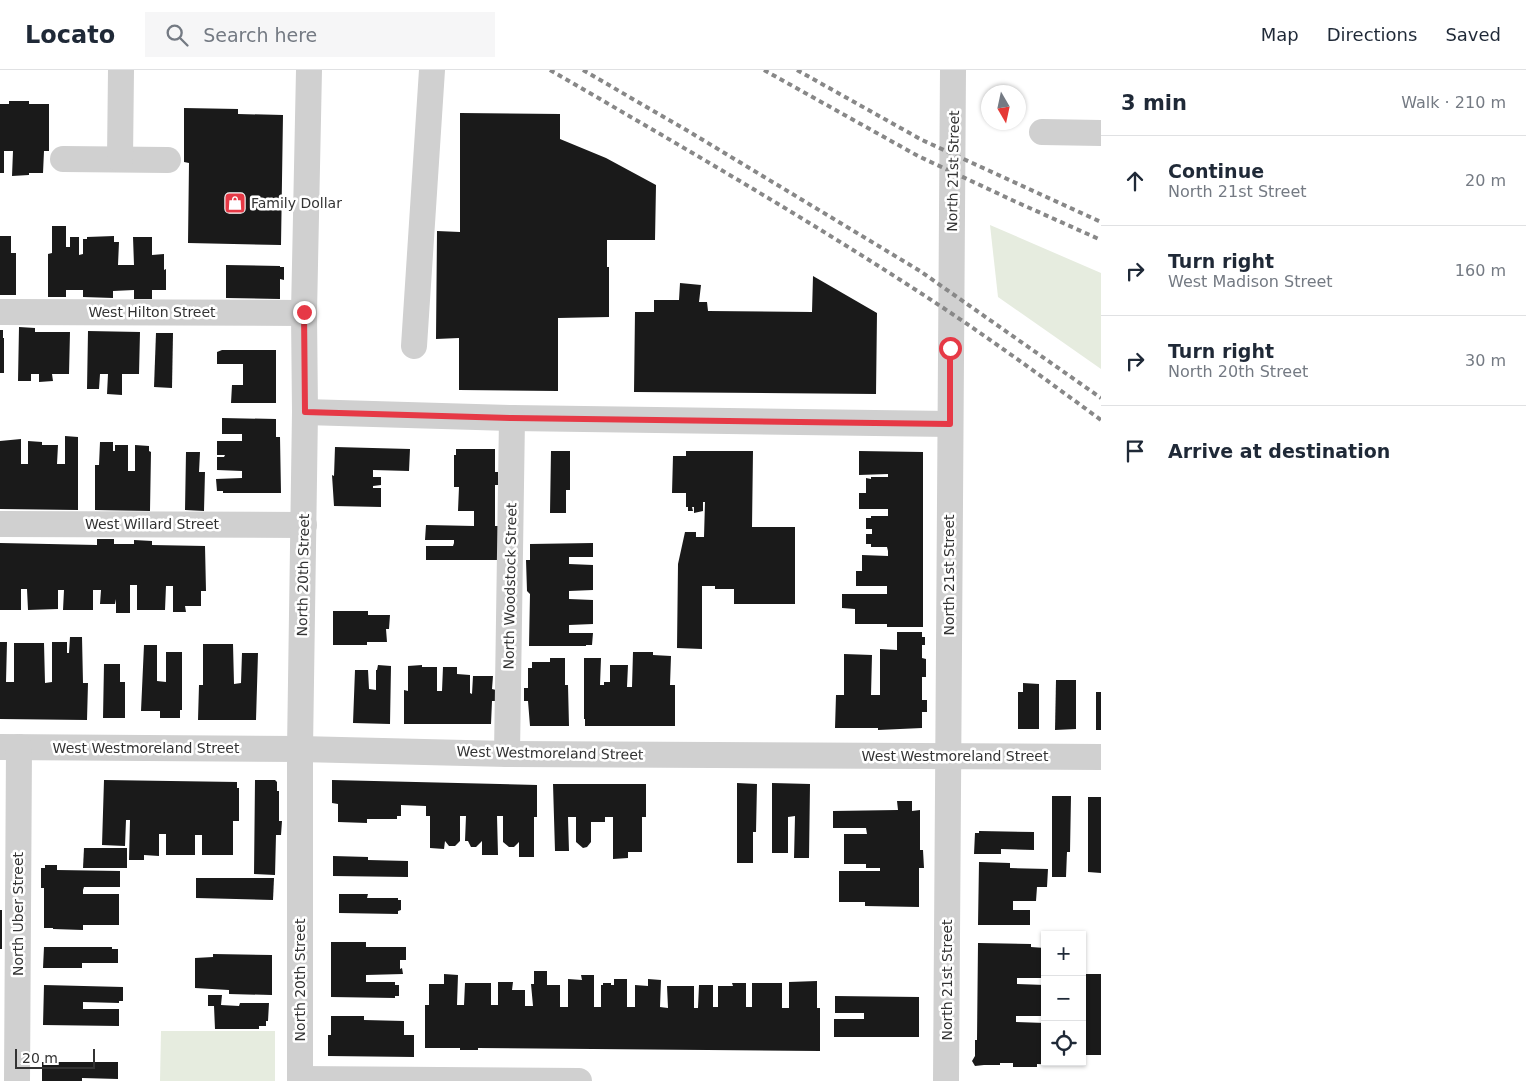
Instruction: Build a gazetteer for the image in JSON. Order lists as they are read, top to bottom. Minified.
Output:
{"streets":{"street":["North 21st Street","West Hilton Street","West Willard Street","North 20th Street","North Woodstock Street","West Westmoreland Street","North Uber Street"]},"crossings":[["North 21st Street","West Westmoreland Street"],["West Hilton Street","North 20th Street"],["West Willard Street","North 20th Street"],["North 20th Street","West Westmoreland Street"],["North Woodstock Street","West Westmoreland Street"],["West Westmoreland Street","North Uber Street"]],"places":{"shop":["Family Dollar"]},"scale_bar":"20 m","north":"bottom","page":{"header":"Locato","search":"Search here","nav":["Map","Directions","Saved"],"heading":["3 min","Walk · 210 m"],"list":[["Continue","North 21st Street","20 m"],["Turn right","West Madison Street","160 m"],["Turn right","North 20th Street","30 m"],"Arrive at destination"],"map_buttons":["+","−"],"scale":"20 m"}}
